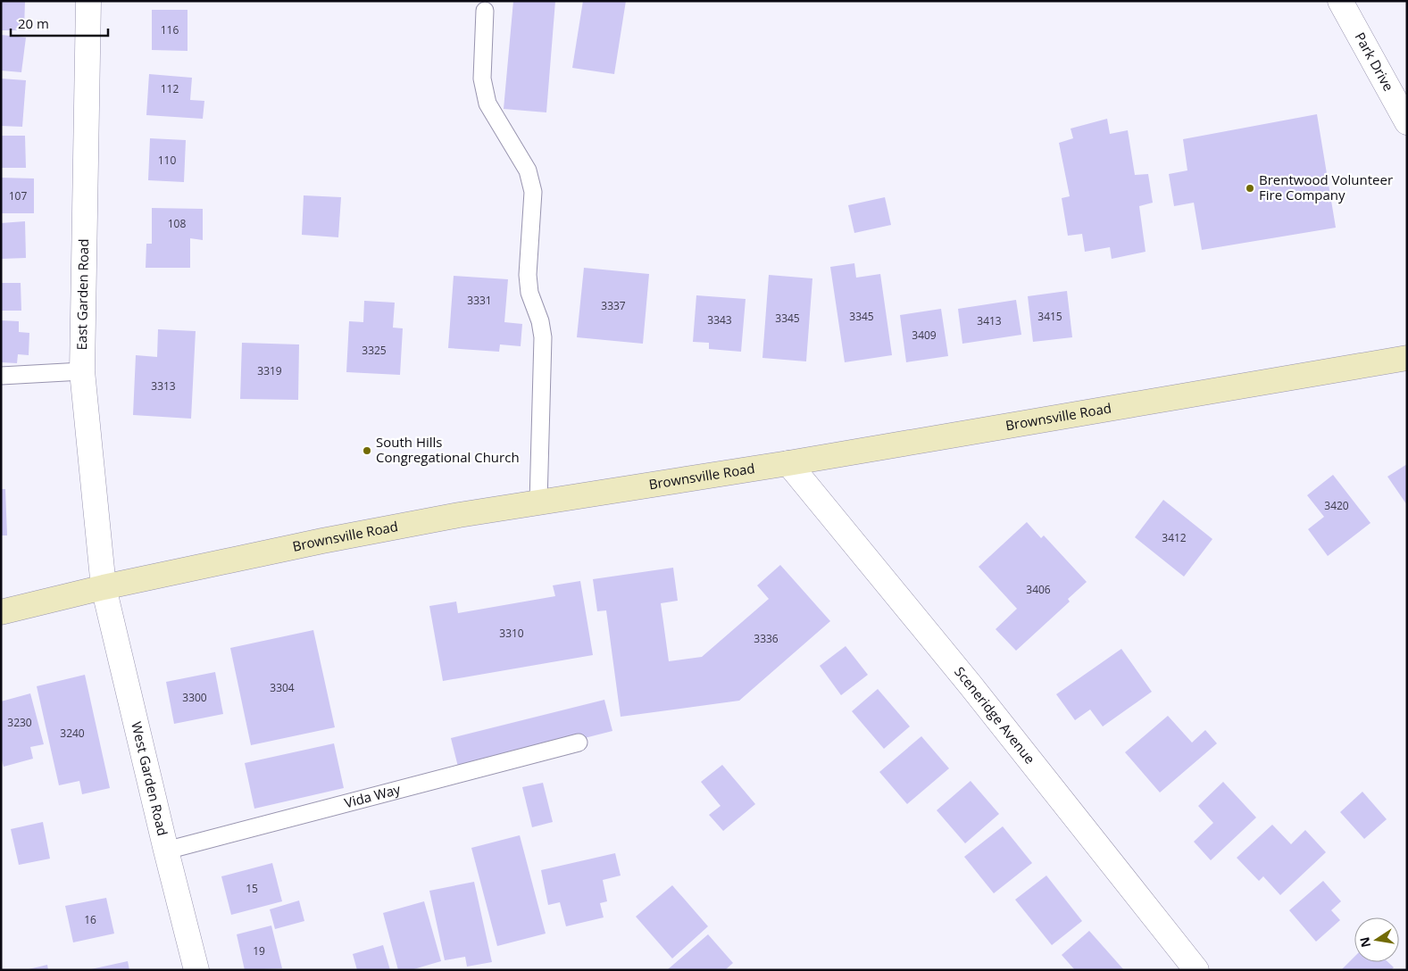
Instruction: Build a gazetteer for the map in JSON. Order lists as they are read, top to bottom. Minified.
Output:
{"streets":{"main road":["Brownsville Road"],"street":["Park Drive","East Garden Road","Sceneridge Avenue","West Garden Road"],"lane":["Vida Way"]},"crossings":[["East Garden Road","Brownsville Road"],["East Garden Road","West Garden Road"],["Brownsville Road","Sceneridge Avenue"],["Brownsville Road","West Garden Road"],["West Garden Road","Vida Way"]],"places":["Brentwood Volunteer Fire Company","South Hills Congregational Church"],"house_numbers":["116","112","110","107","108","3331","3337","3345","3415","3345","3343","3413","3409","3325","3319","3313","3420","3412","3406","3310","3336","3304","3300","3230","3240","15","16","19"],"scale_bar":"20 m","north":"left"}
